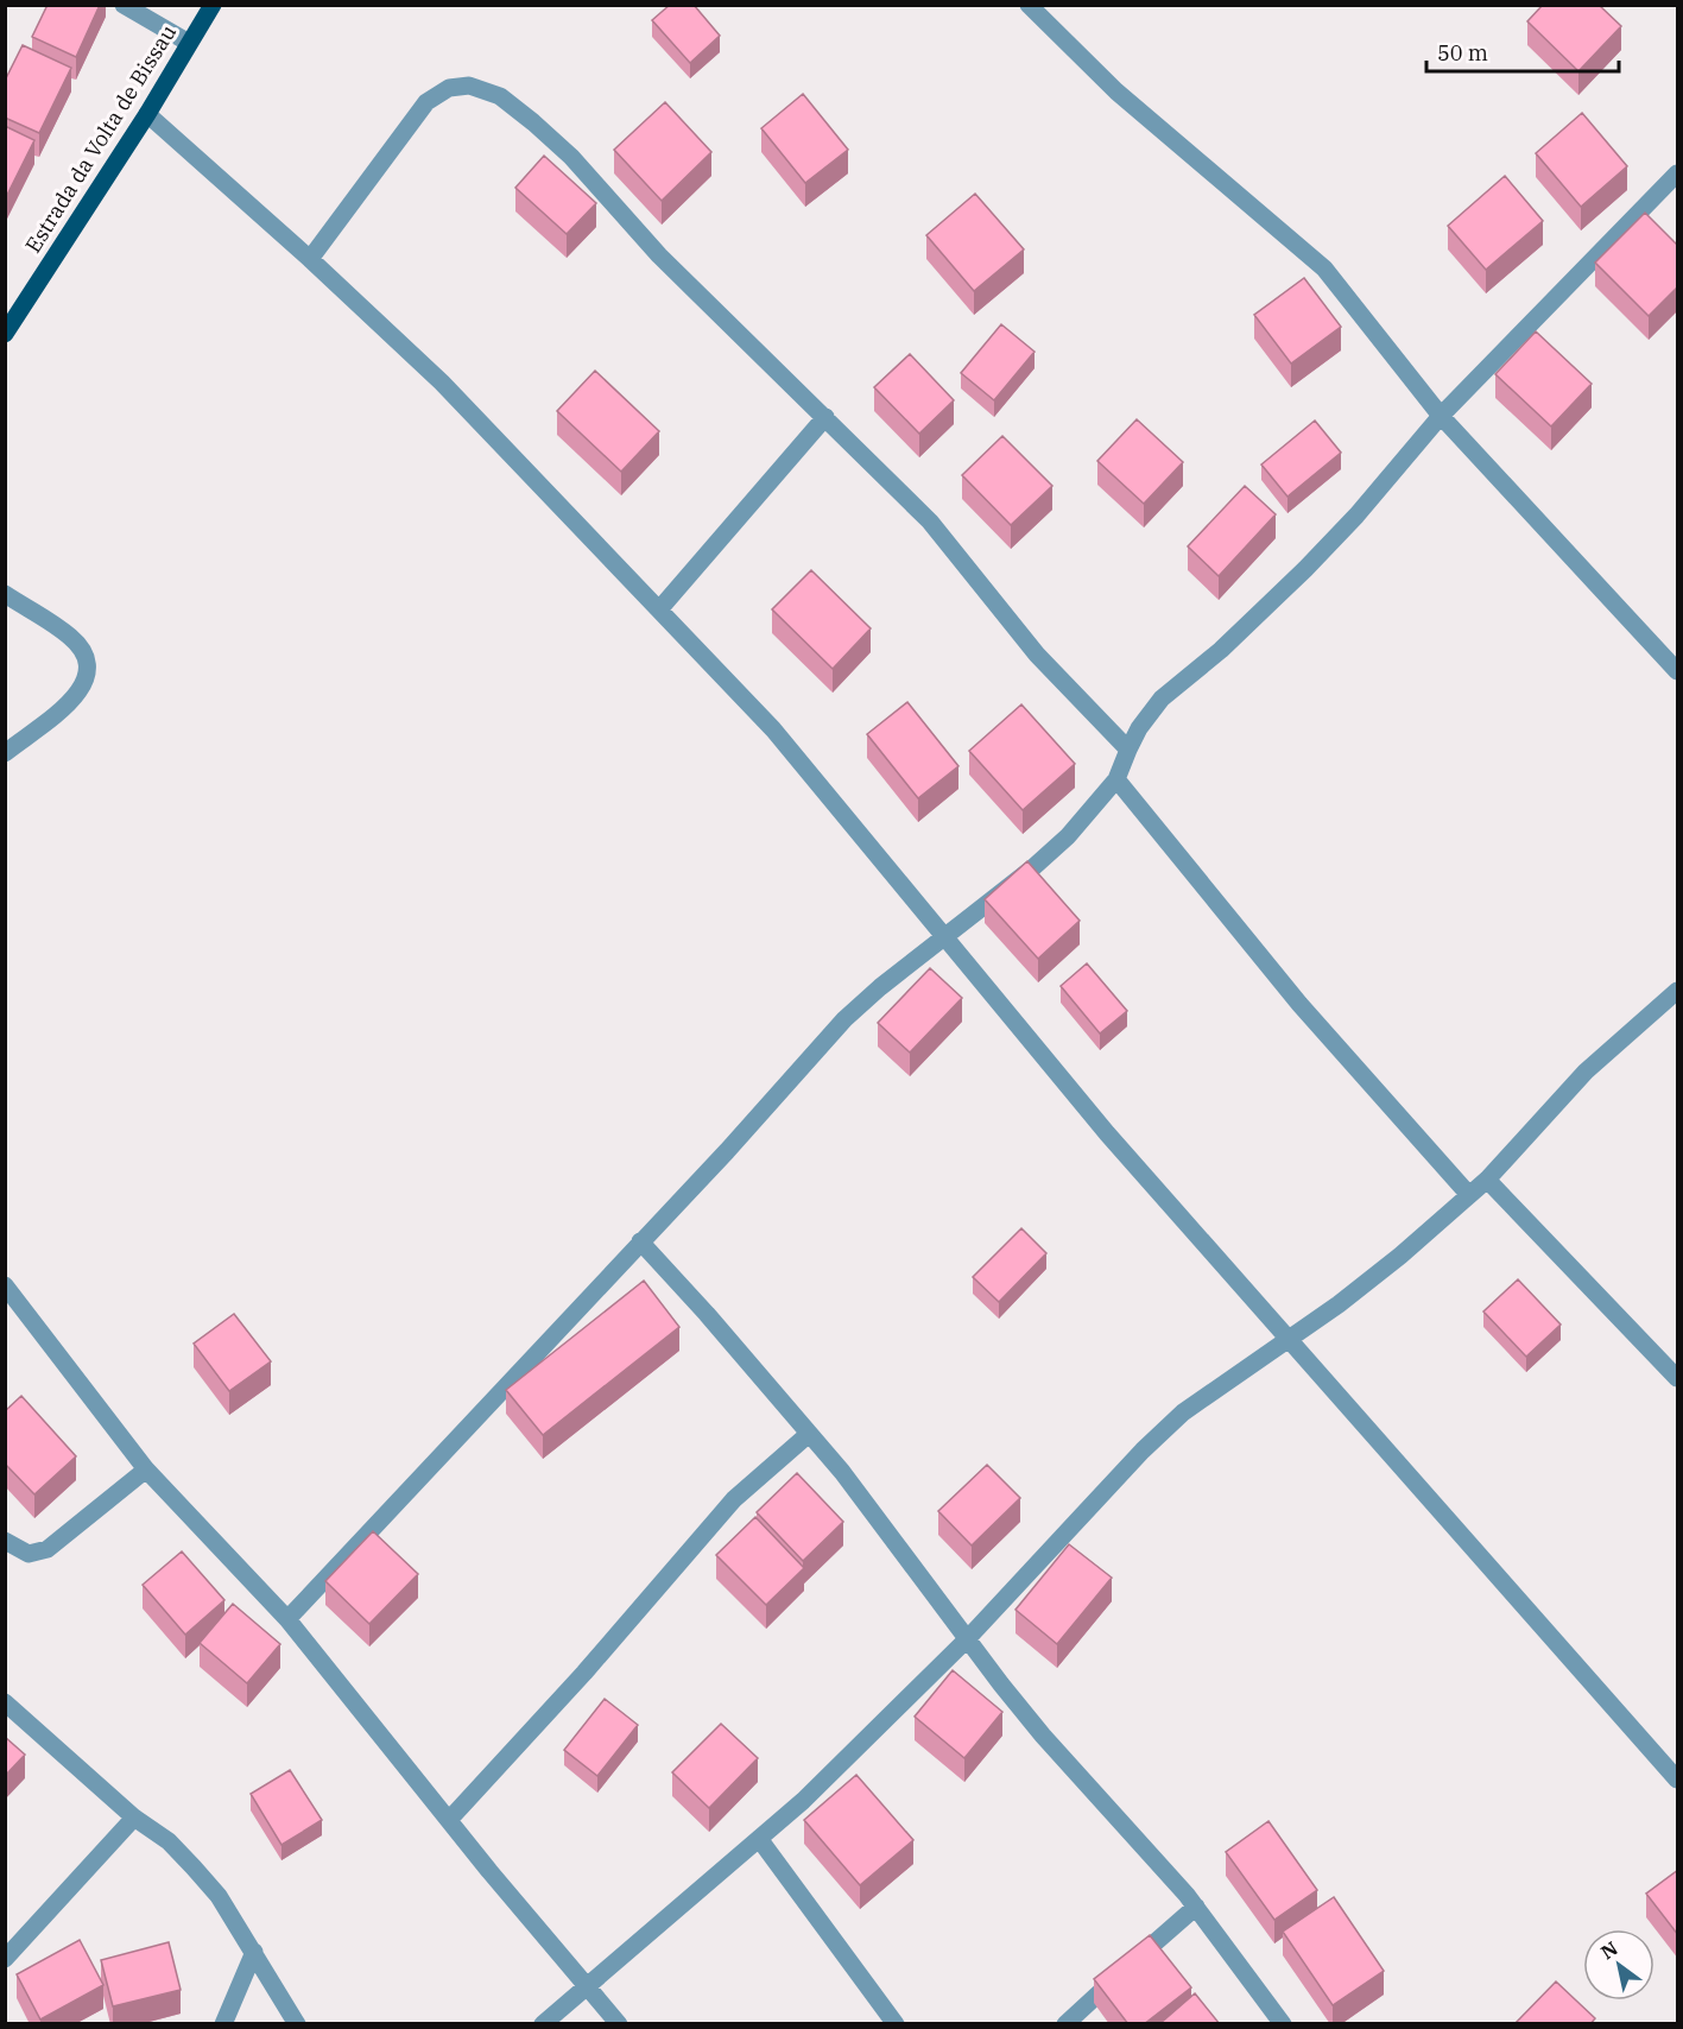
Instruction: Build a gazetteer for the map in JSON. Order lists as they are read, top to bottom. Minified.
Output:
{"streets":{"main road":["Estrada da Volta de Bissau"]},"scale_bar":"50 m","north":"top left"}
